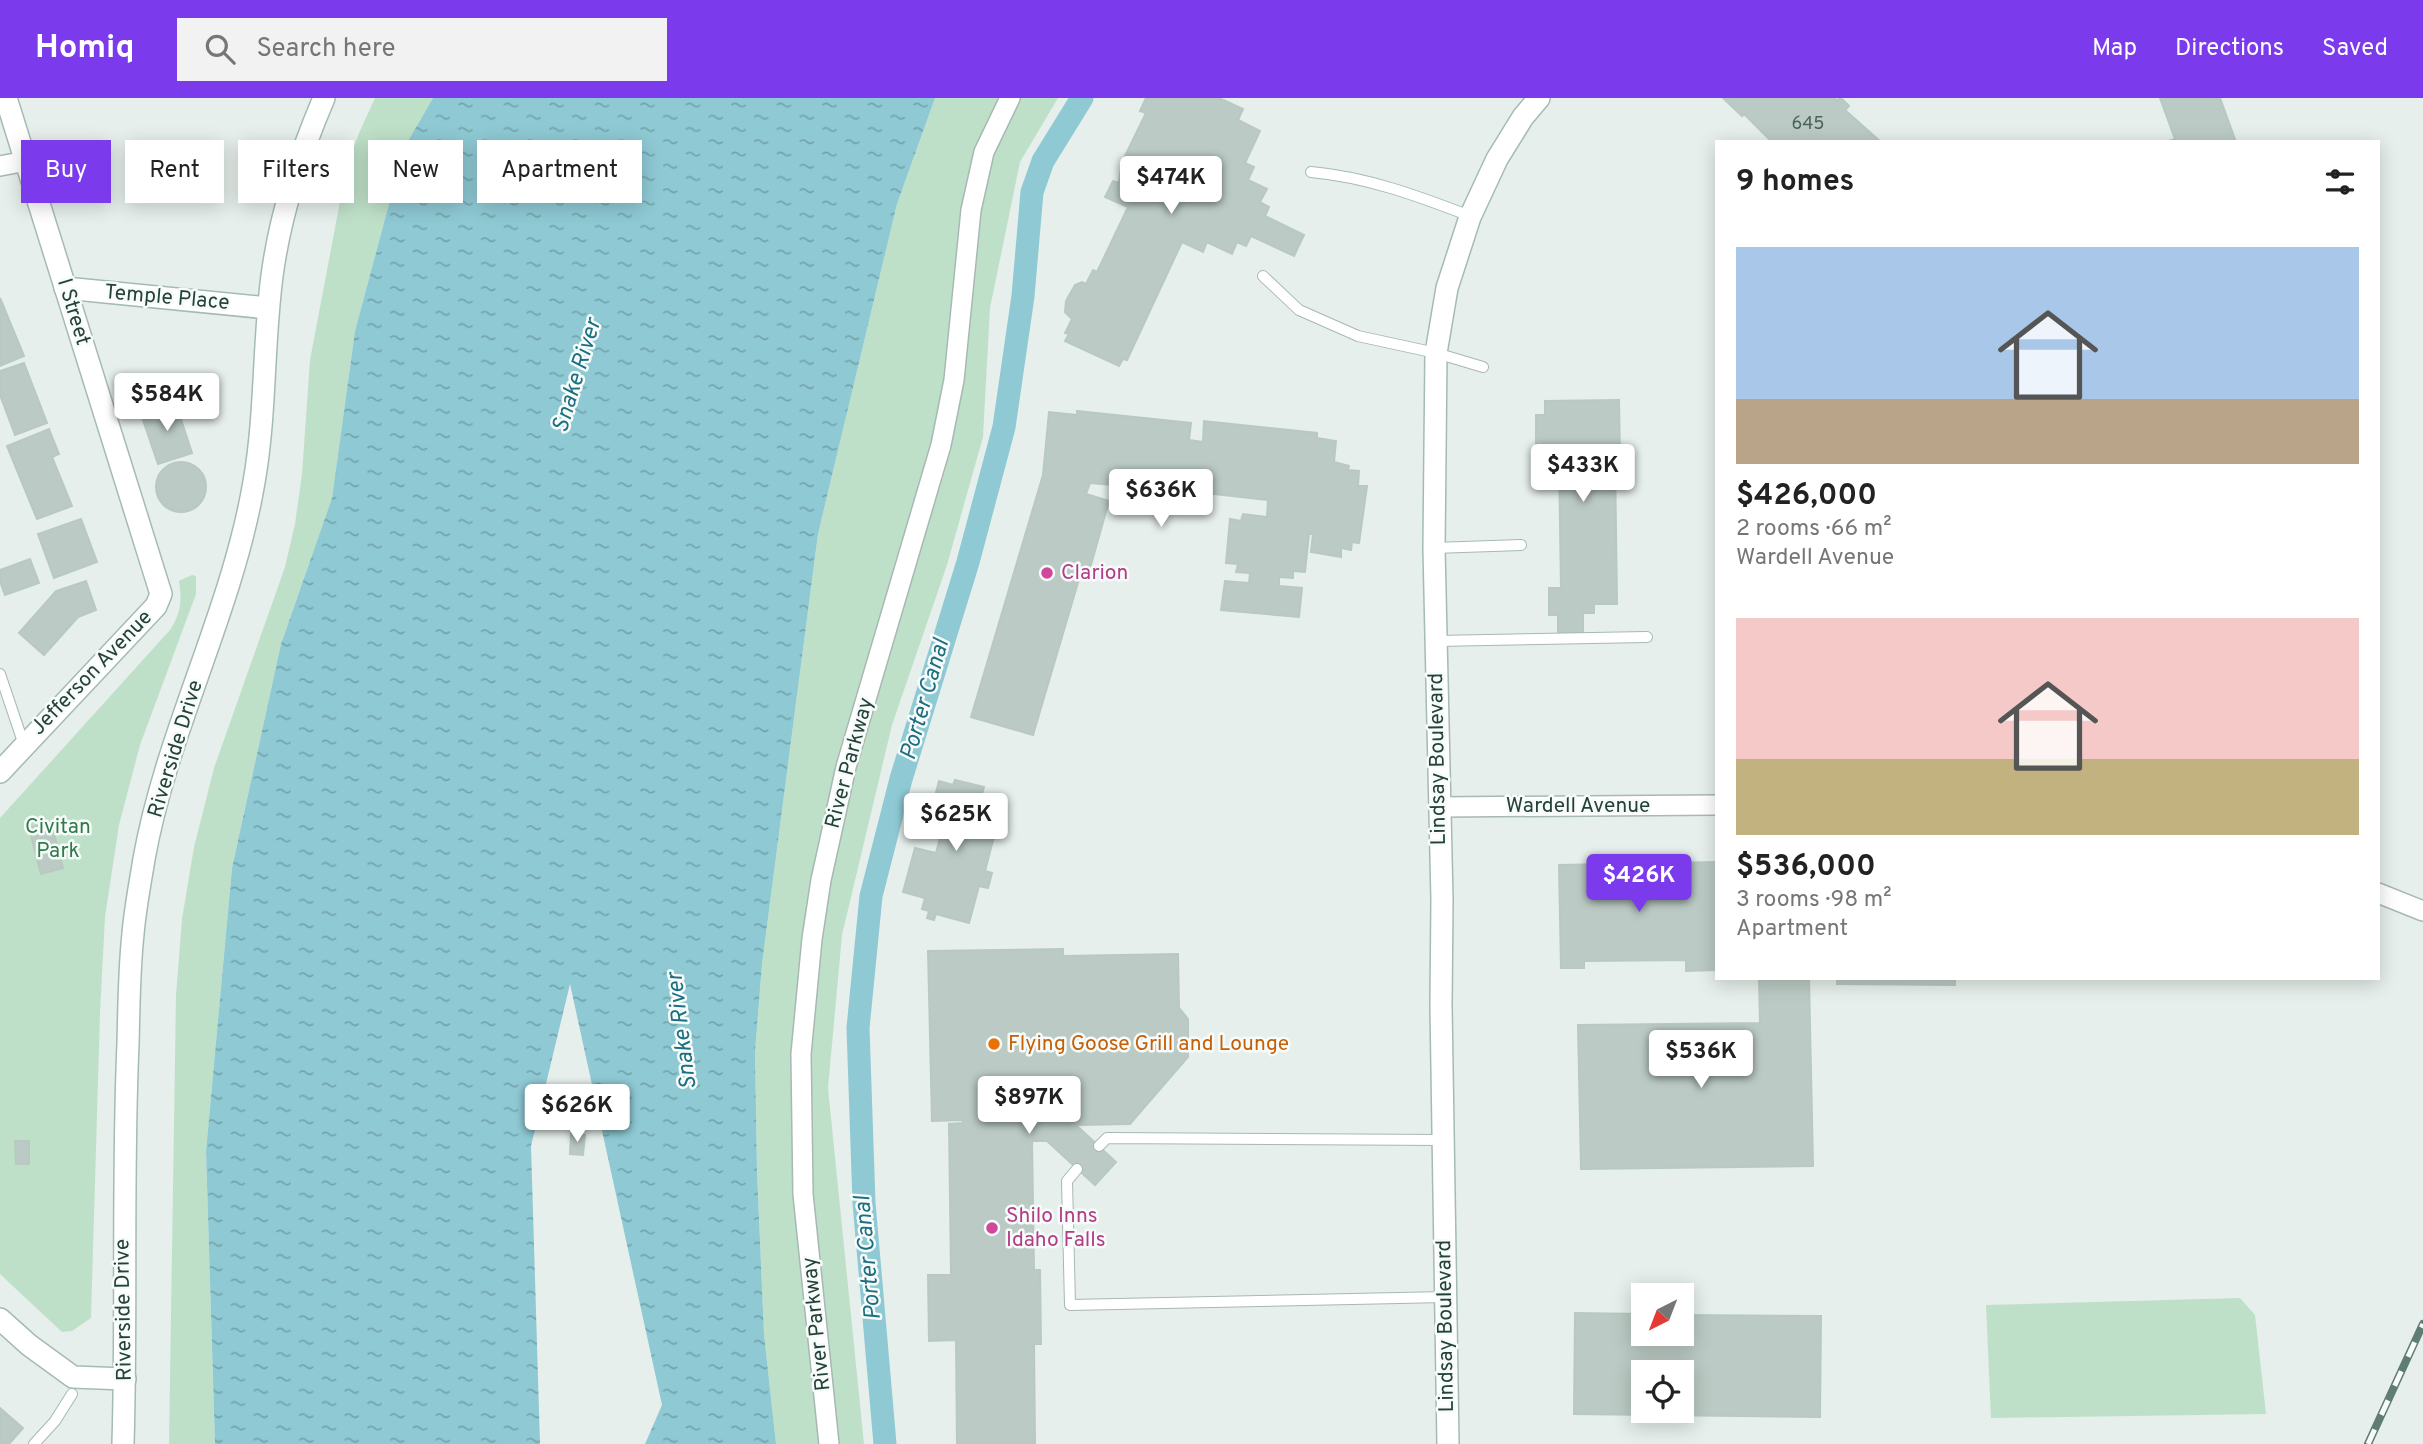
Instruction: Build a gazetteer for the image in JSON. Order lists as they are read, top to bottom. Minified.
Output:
{"streets":{"street":["Temple Place","I Street","Jefferson Avenue","Riverside Drive","Lindsay Boulevard","River Parkway","Wardell Avenue"]},"crossings":[["Temple Place","I Street"],["Temple Place","Riverside Drive"],["I Street","Jefferson Avenue"],["Lindsay Boulevard","Wardell Avenue"]],"water":["Snake River","Porter Canal"],"parks":["Civitan Park"],"places":["Clarion","Flying Goose Grill and Lounge","Shilo Inns Idaho Falls"],"house_numbers":["645"],"north":"bottom left","page":{"header":"Homiq","search":"Search here","nav":["Map","Directions","Saved"],"chip":["Buy","Rent","Filters","New","Apartment"],"heading":"9 homes","price":["$474K","$584K","$433K","$636K","$625K","$426K","$536K","$897K","$626K"],"list":[{"name":"$426,000","note":"2 rooms · 66 m² · Wardell Avenue"},{"name":"$536,000","note":"3 rooms · 98 m² · Apartment"}]}}
